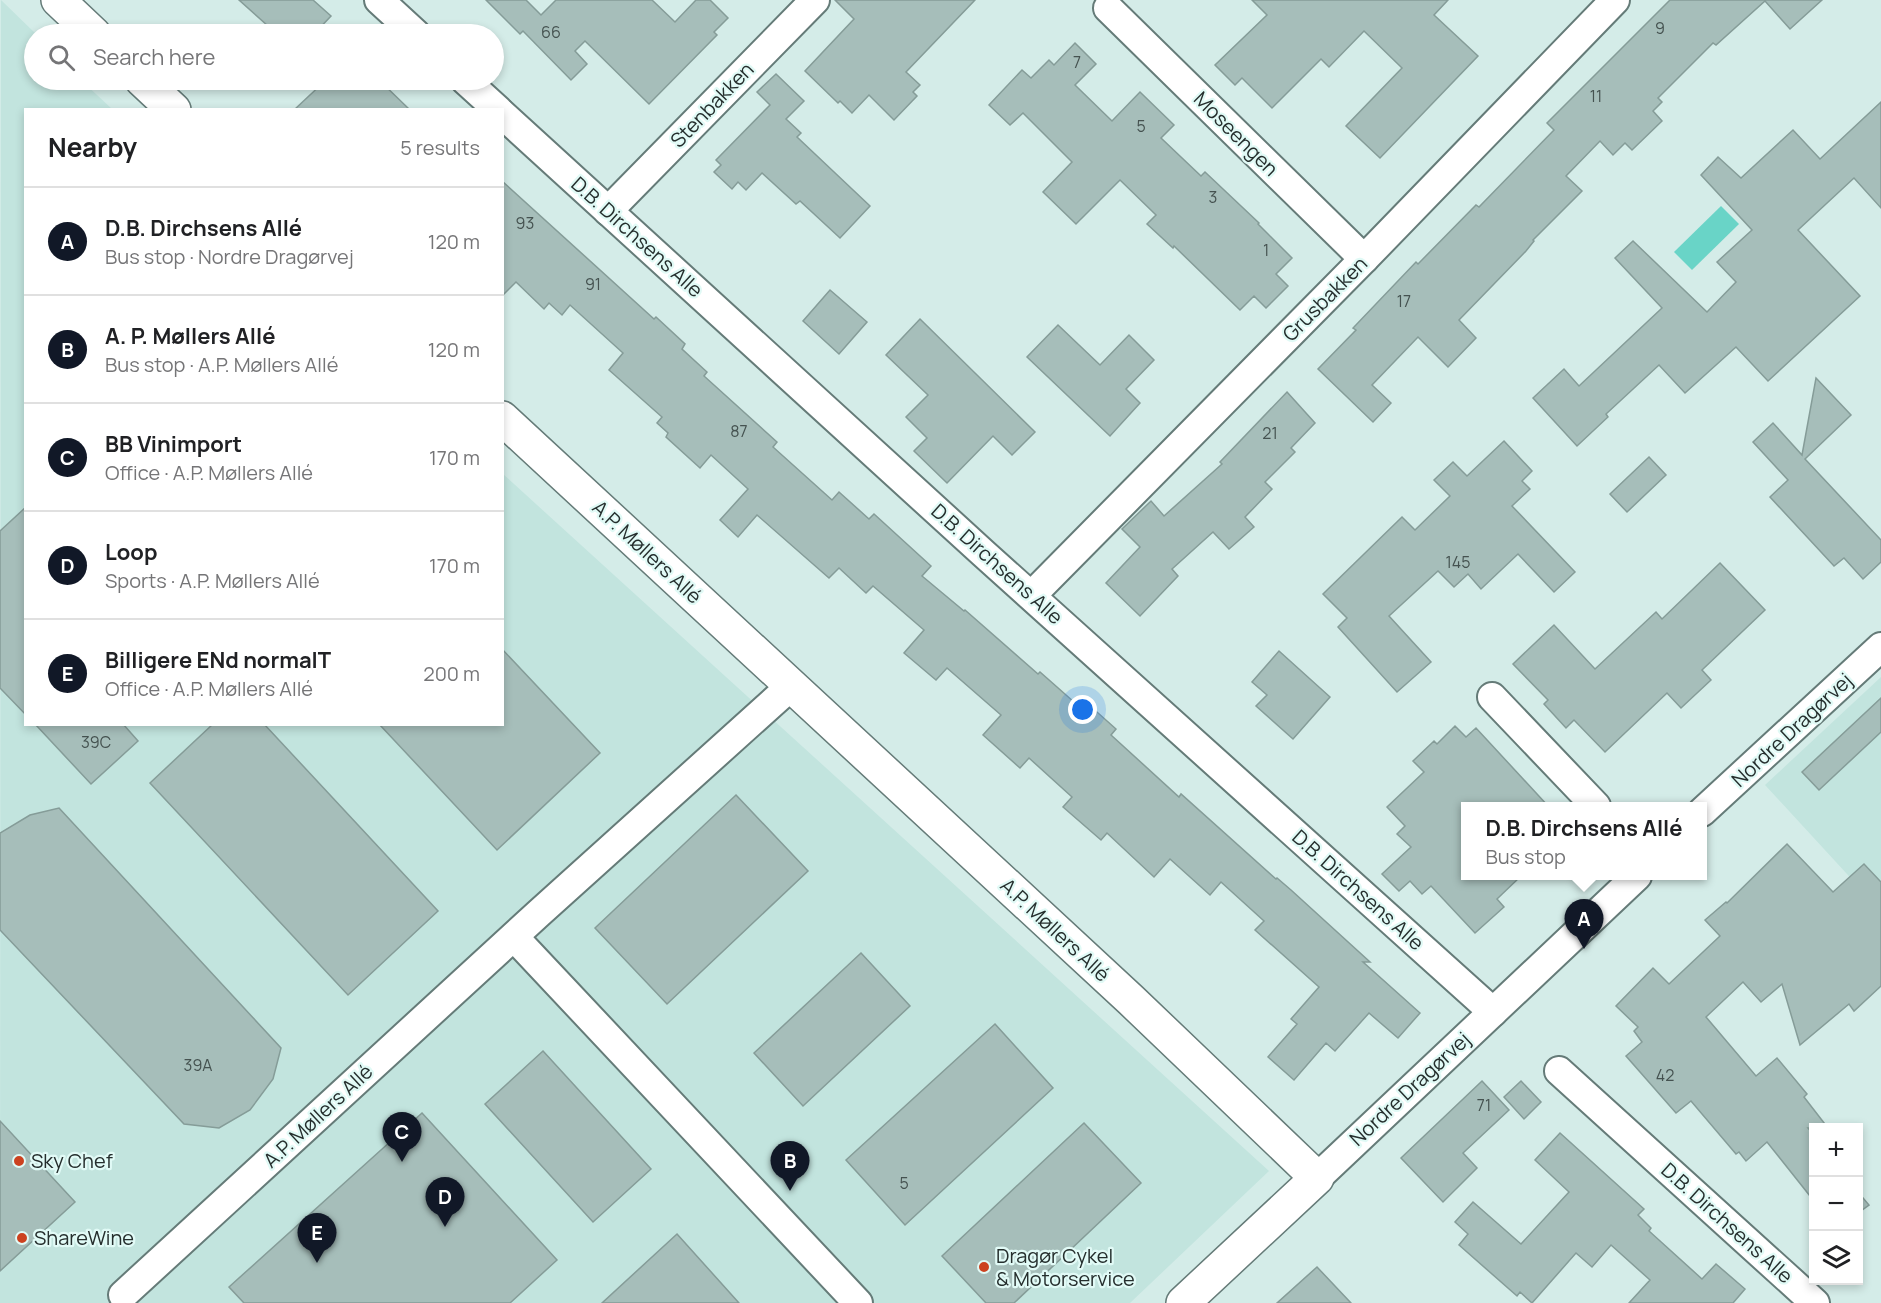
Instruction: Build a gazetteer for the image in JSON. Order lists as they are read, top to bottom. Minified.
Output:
{"streets":{"street":["Stenbakken","Moseengen","D.B. Dirchsens Alle","Grusbakken","A.P. Møllers Allé","Nordre Dragørvej"]},"crossings":[["Stenbakken","D.B. Dirchsens Alle"],["Moseengen","Grusbakken"],["D.B. Dirchsens Alle","Grusbakken"],["D.B. Dirchsens Alle","Nordre Dragørvej"],["A.P. Møllers Allé","Nordre Dragørvej"]],"places":["Sky Chef","ShareWine","Dragør Cykel & Motorservice"],"house_numbers":["9","66","7","11","5","3","93","1","91","17","87","21","145","39C","39A","42","71","5"],"page":{"search":"Search here","heading":["Nearby","5 results"],"list":[{"mark":"A","name":"D.B. Dirchsens Allé","note":"Bus stop · Nordre Dragørvej","value":"120 m"},{"mark":"B","name":"A. P. Møllers Allé","note":"Bus stop · A.P. Møllers Allé","value":"120 m"},{"mark":"C","name":"BB Vinimport","note":"Office · A.P. Møllers Allé","value":"170 m"},{"mark":"D","name":"Loop","note":"Sports · A.P. Møllers Allé","value":"170 m"},{"mark":"E","name":"Billigere ENd normalT","note":"Office · A.P. Møllers Allé","value":"200 m"}],"popup":["D.B. Dirchsens Allé","Bus stop"],"pins":["A","C","B","D","E"],"map_buttons":["+","−"]}}
